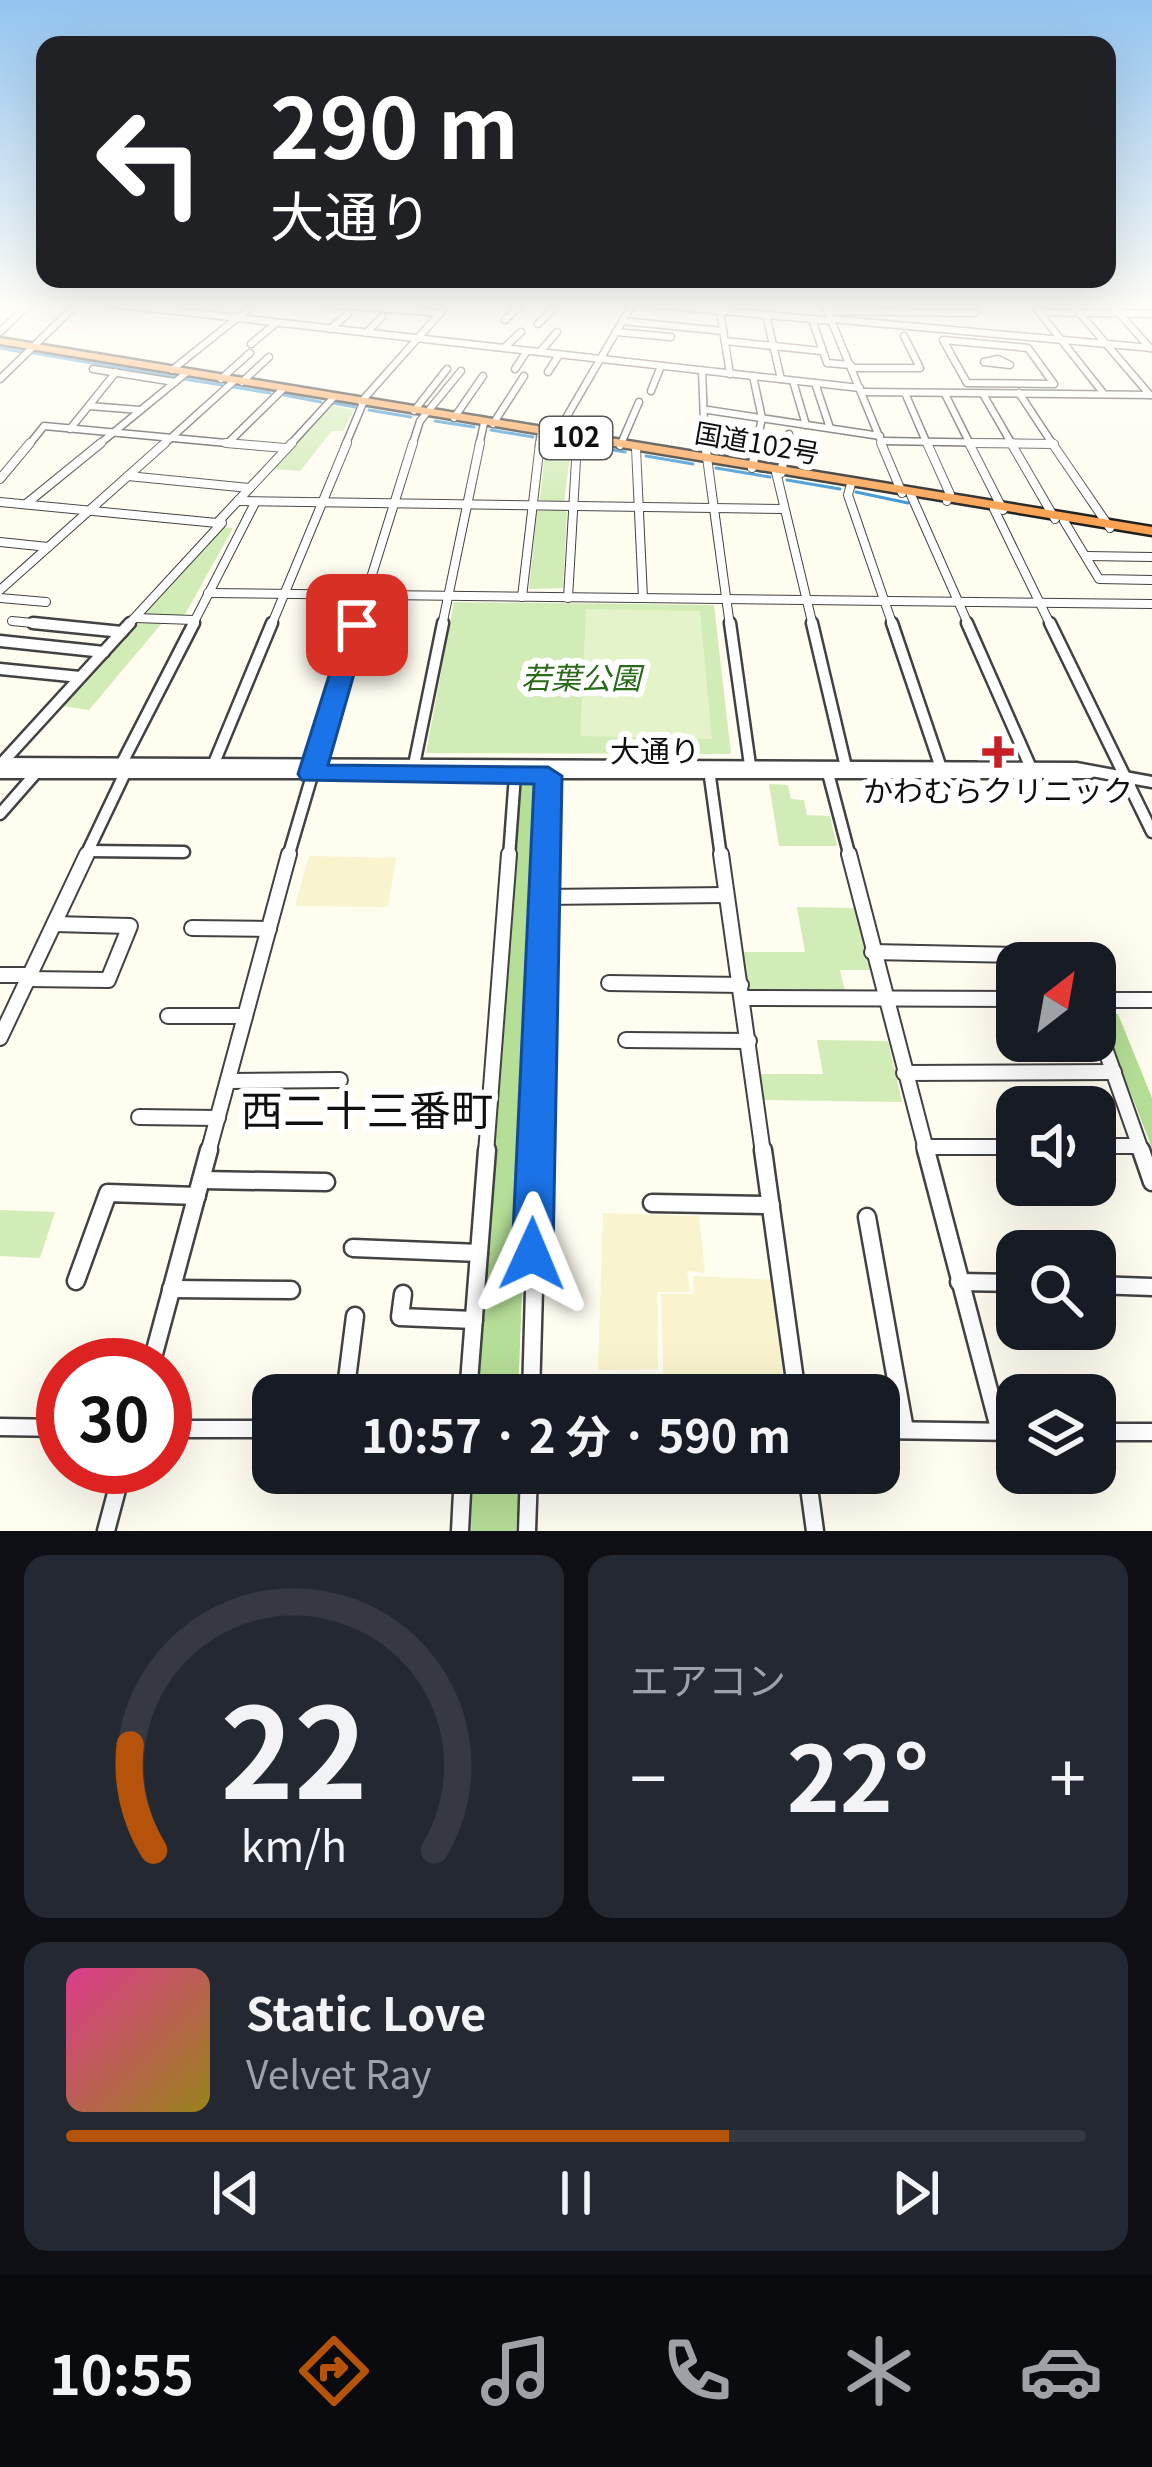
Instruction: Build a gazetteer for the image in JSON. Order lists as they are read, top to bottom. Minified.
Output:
{"streets":{"highway":["102","国道102号"],"street":["大通り"]},"districts":["西二十三番町"],"parks":["若葉公園"],"places":{"health":["かわむらクリニック"]},"north":"top right","page":{"turn":["290 m","大通り"],"limit":"30","trip":"10:57 · 2 分 · 590 m","tile":"エアコン","heat":["−","22°","+"],"song":["Static Love","Velvet Ray"],"tabs":"10:55","gauge":["22","km/h"]}}
